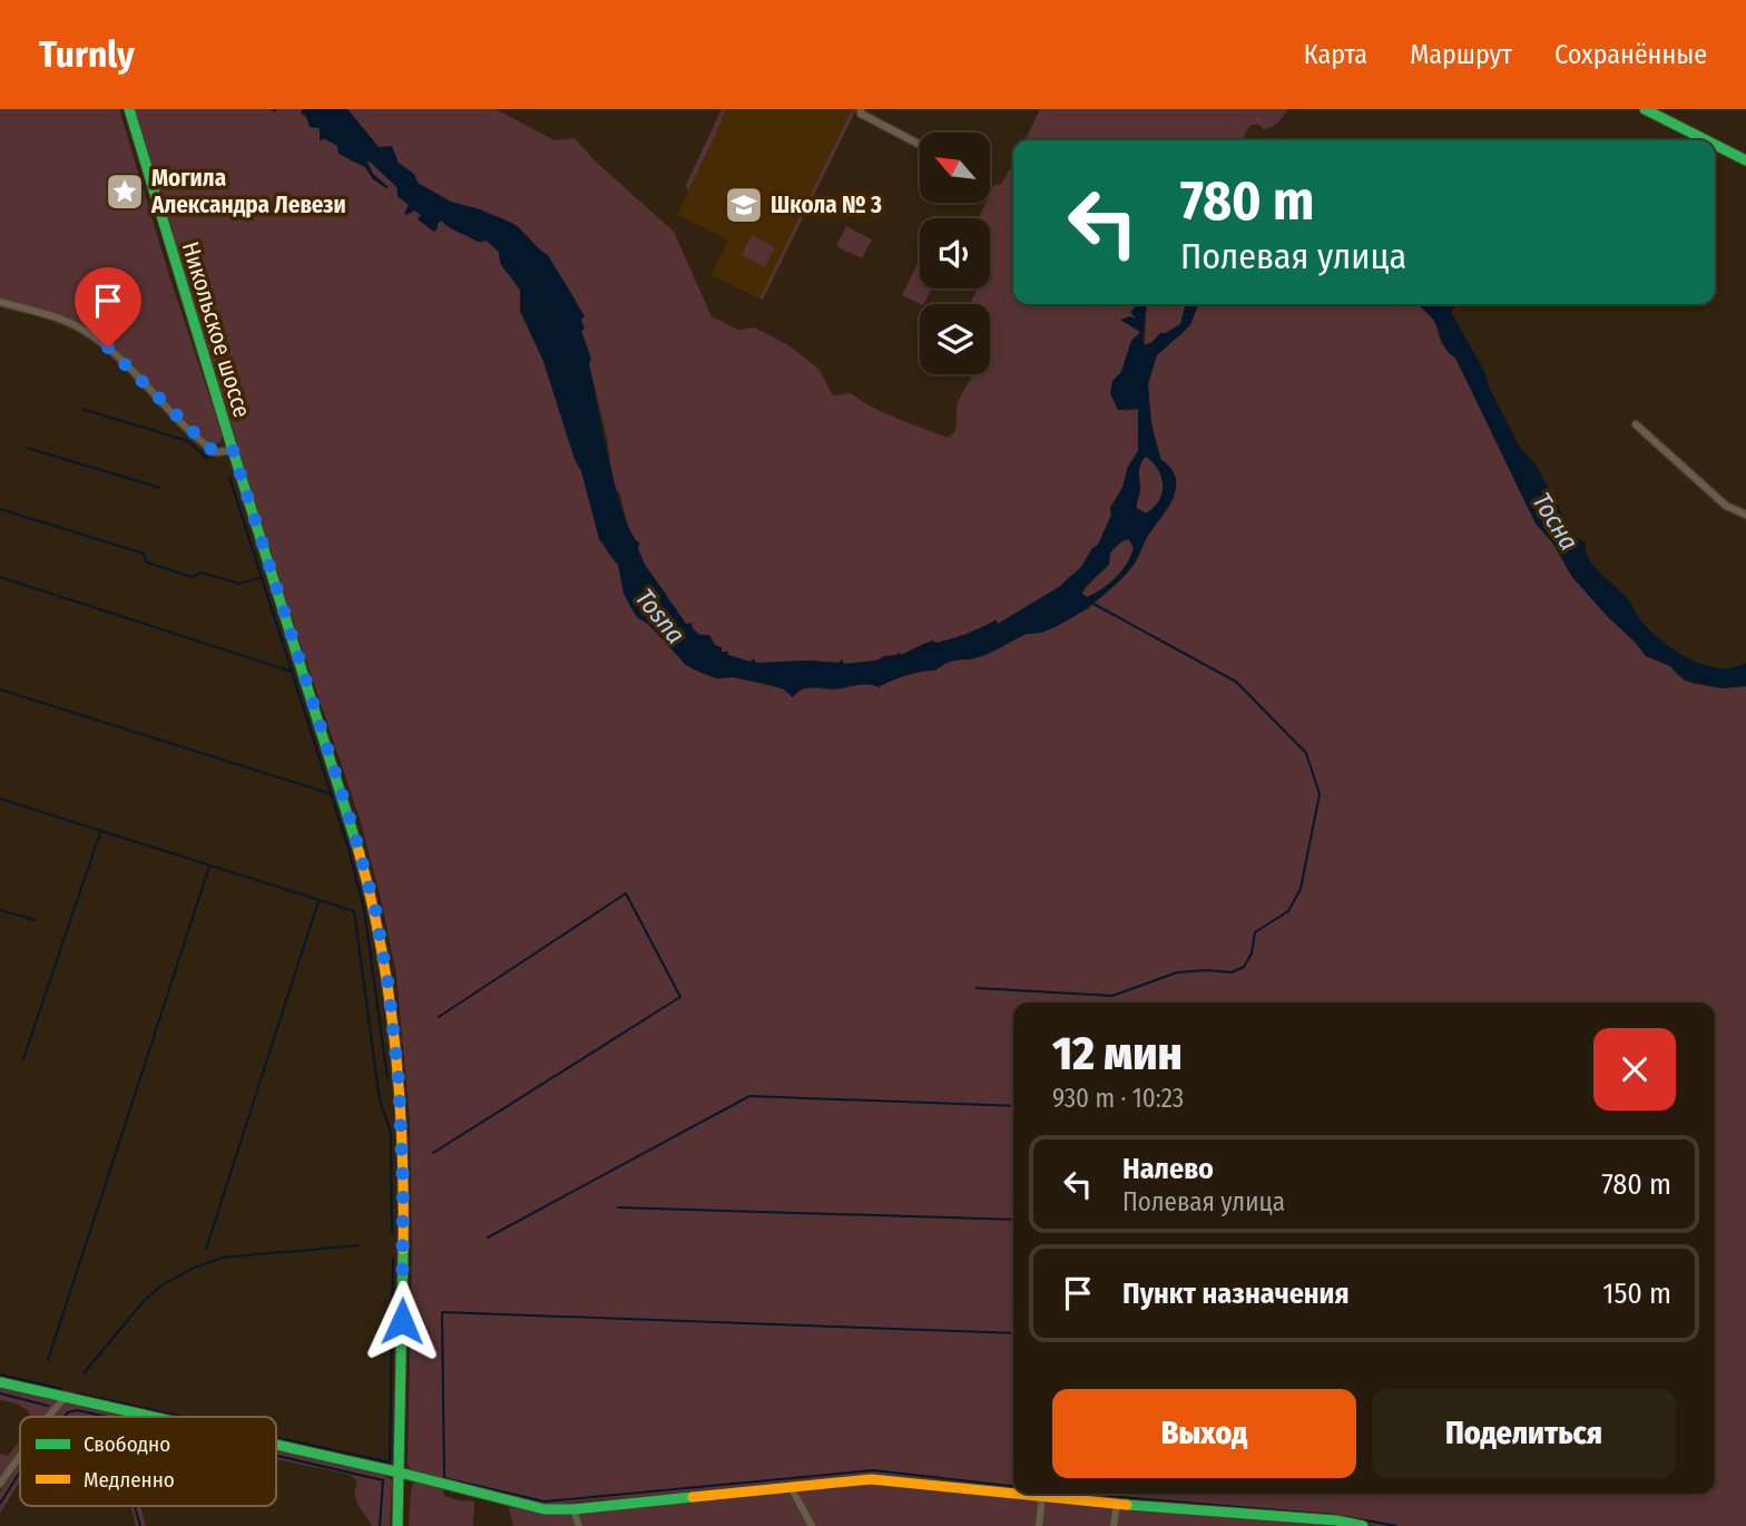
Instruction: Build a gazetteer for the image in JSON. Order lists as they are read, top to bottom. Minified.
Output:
{"streets":{"street":["Никольское шоссе"]},"water":["Тосна","Tosna"],"places":{"place":["Могила Александра Левези"],"school or university":["Школа № 3"]},"legend":["Свободно","Медленно"],"north":"top left","page":{"header":"Turnly","nav":["Карта","Маршрут","Сохранённые"],"turn":["780 m","Полевая улица"],"heading":["12 мин","930 m · 10:23"],"list":[{"name":"Налево","note":"Полевая улица","value":"780 m"},{"name":"Пункт назначения","value":"150 m"}],"buttons":["Выход","Поделиться"]}}
